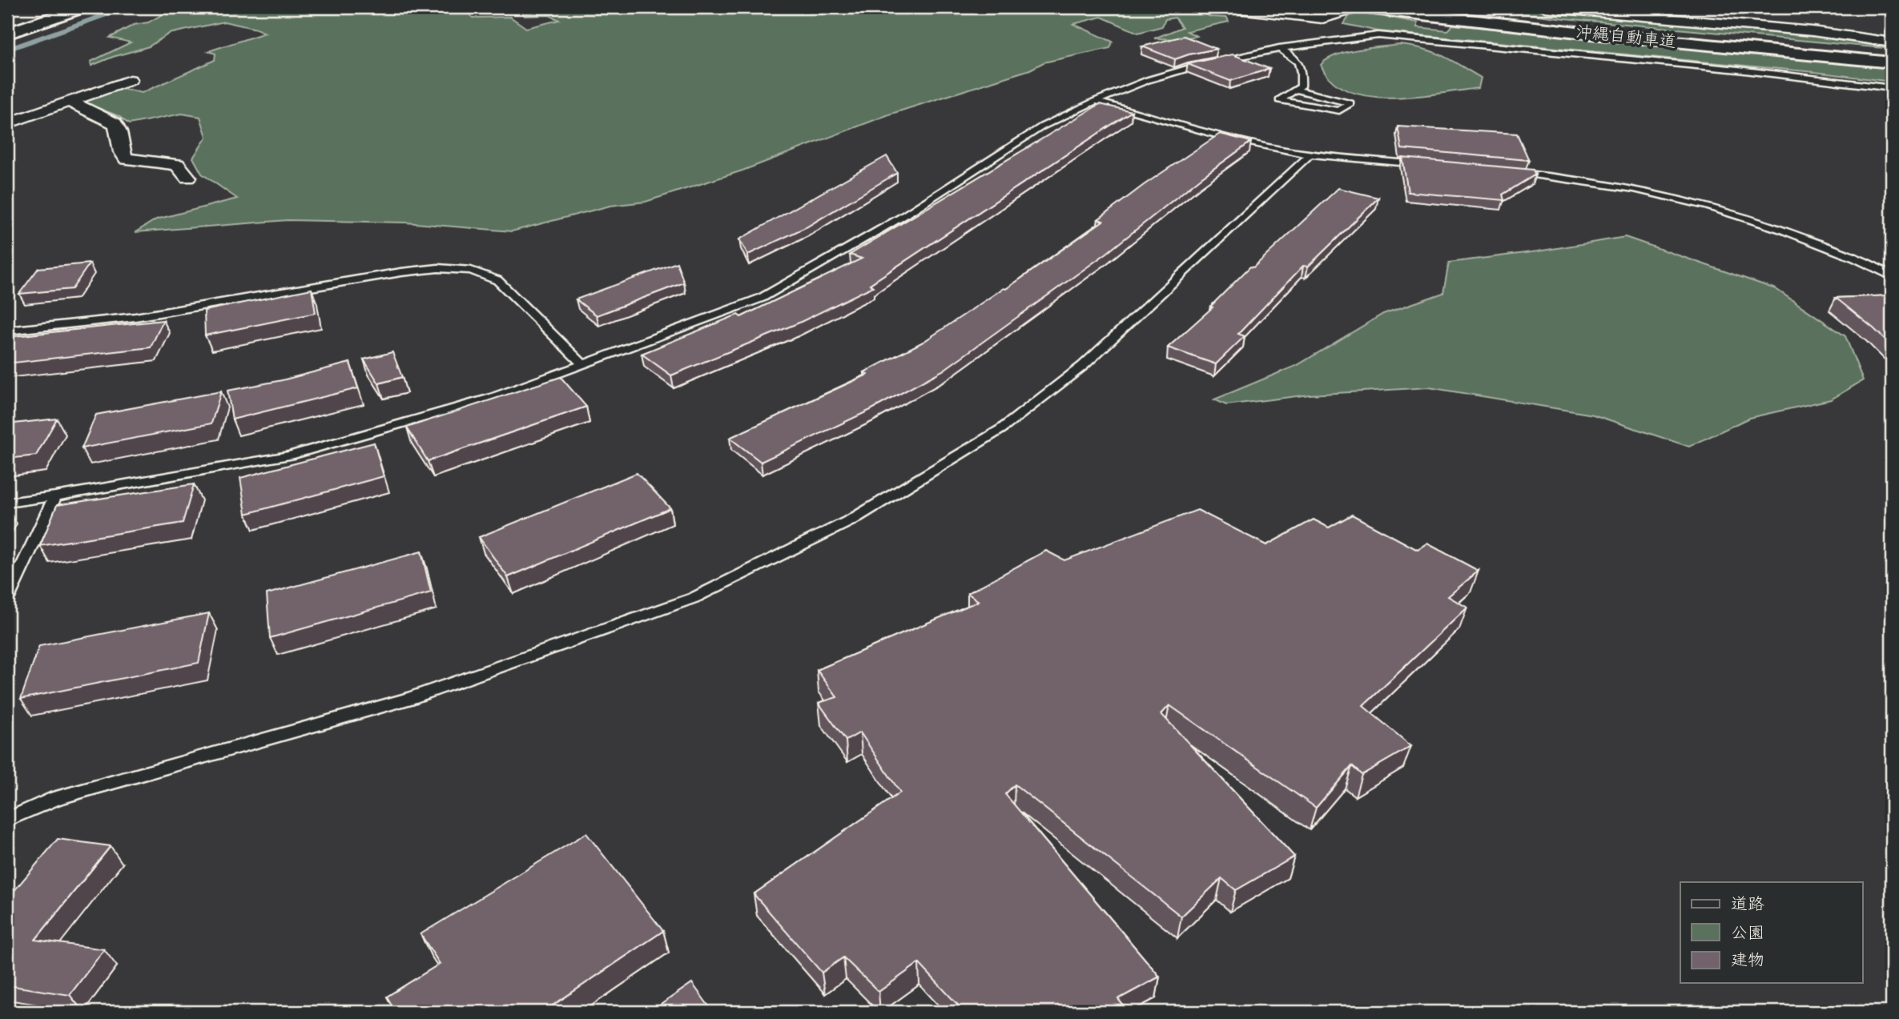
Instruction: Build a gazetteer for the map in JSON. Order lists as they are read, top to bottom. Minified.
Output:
{"streets":{"highway":["沖縄自動車道"]},"legend":["道路","公園","建物"]}
